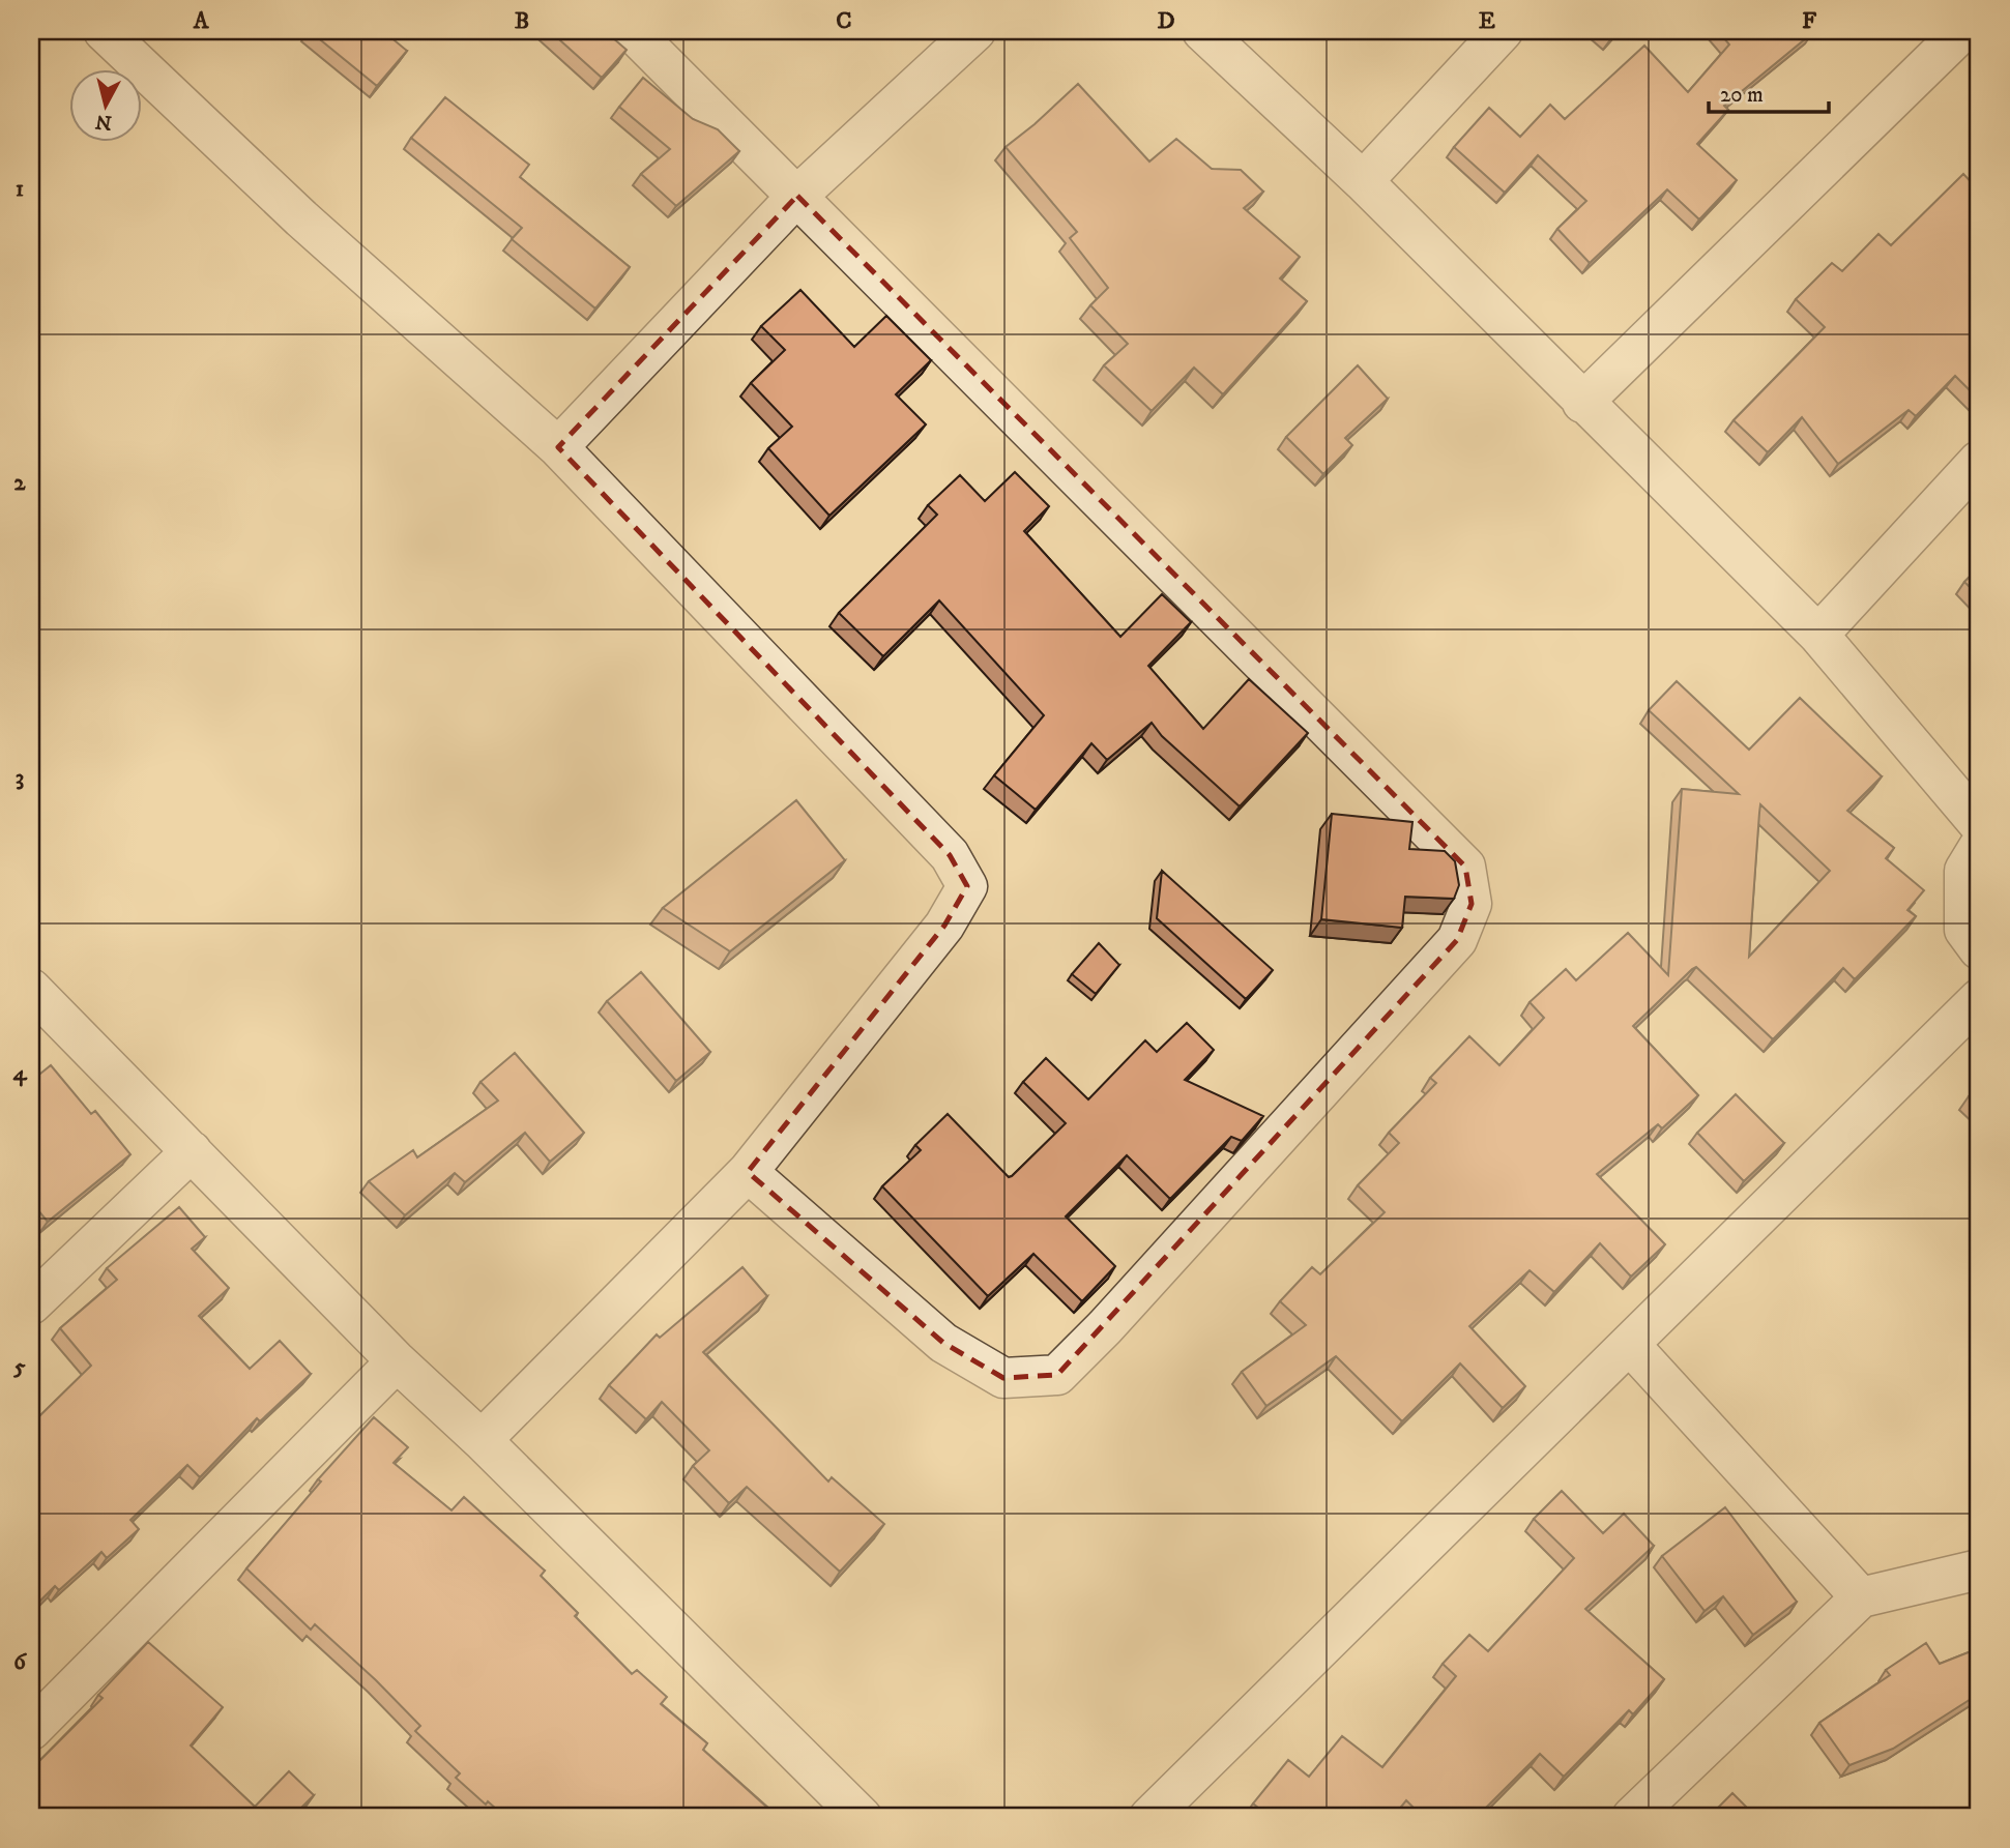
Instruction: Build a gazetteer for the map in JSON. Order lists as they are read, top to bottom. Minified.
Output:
{"scale_bar":"20 m","north":"bottom","grid":{"columns":["A","B","C","D","E","F"],"rows":["1","2","3","4","5","6"]}}
